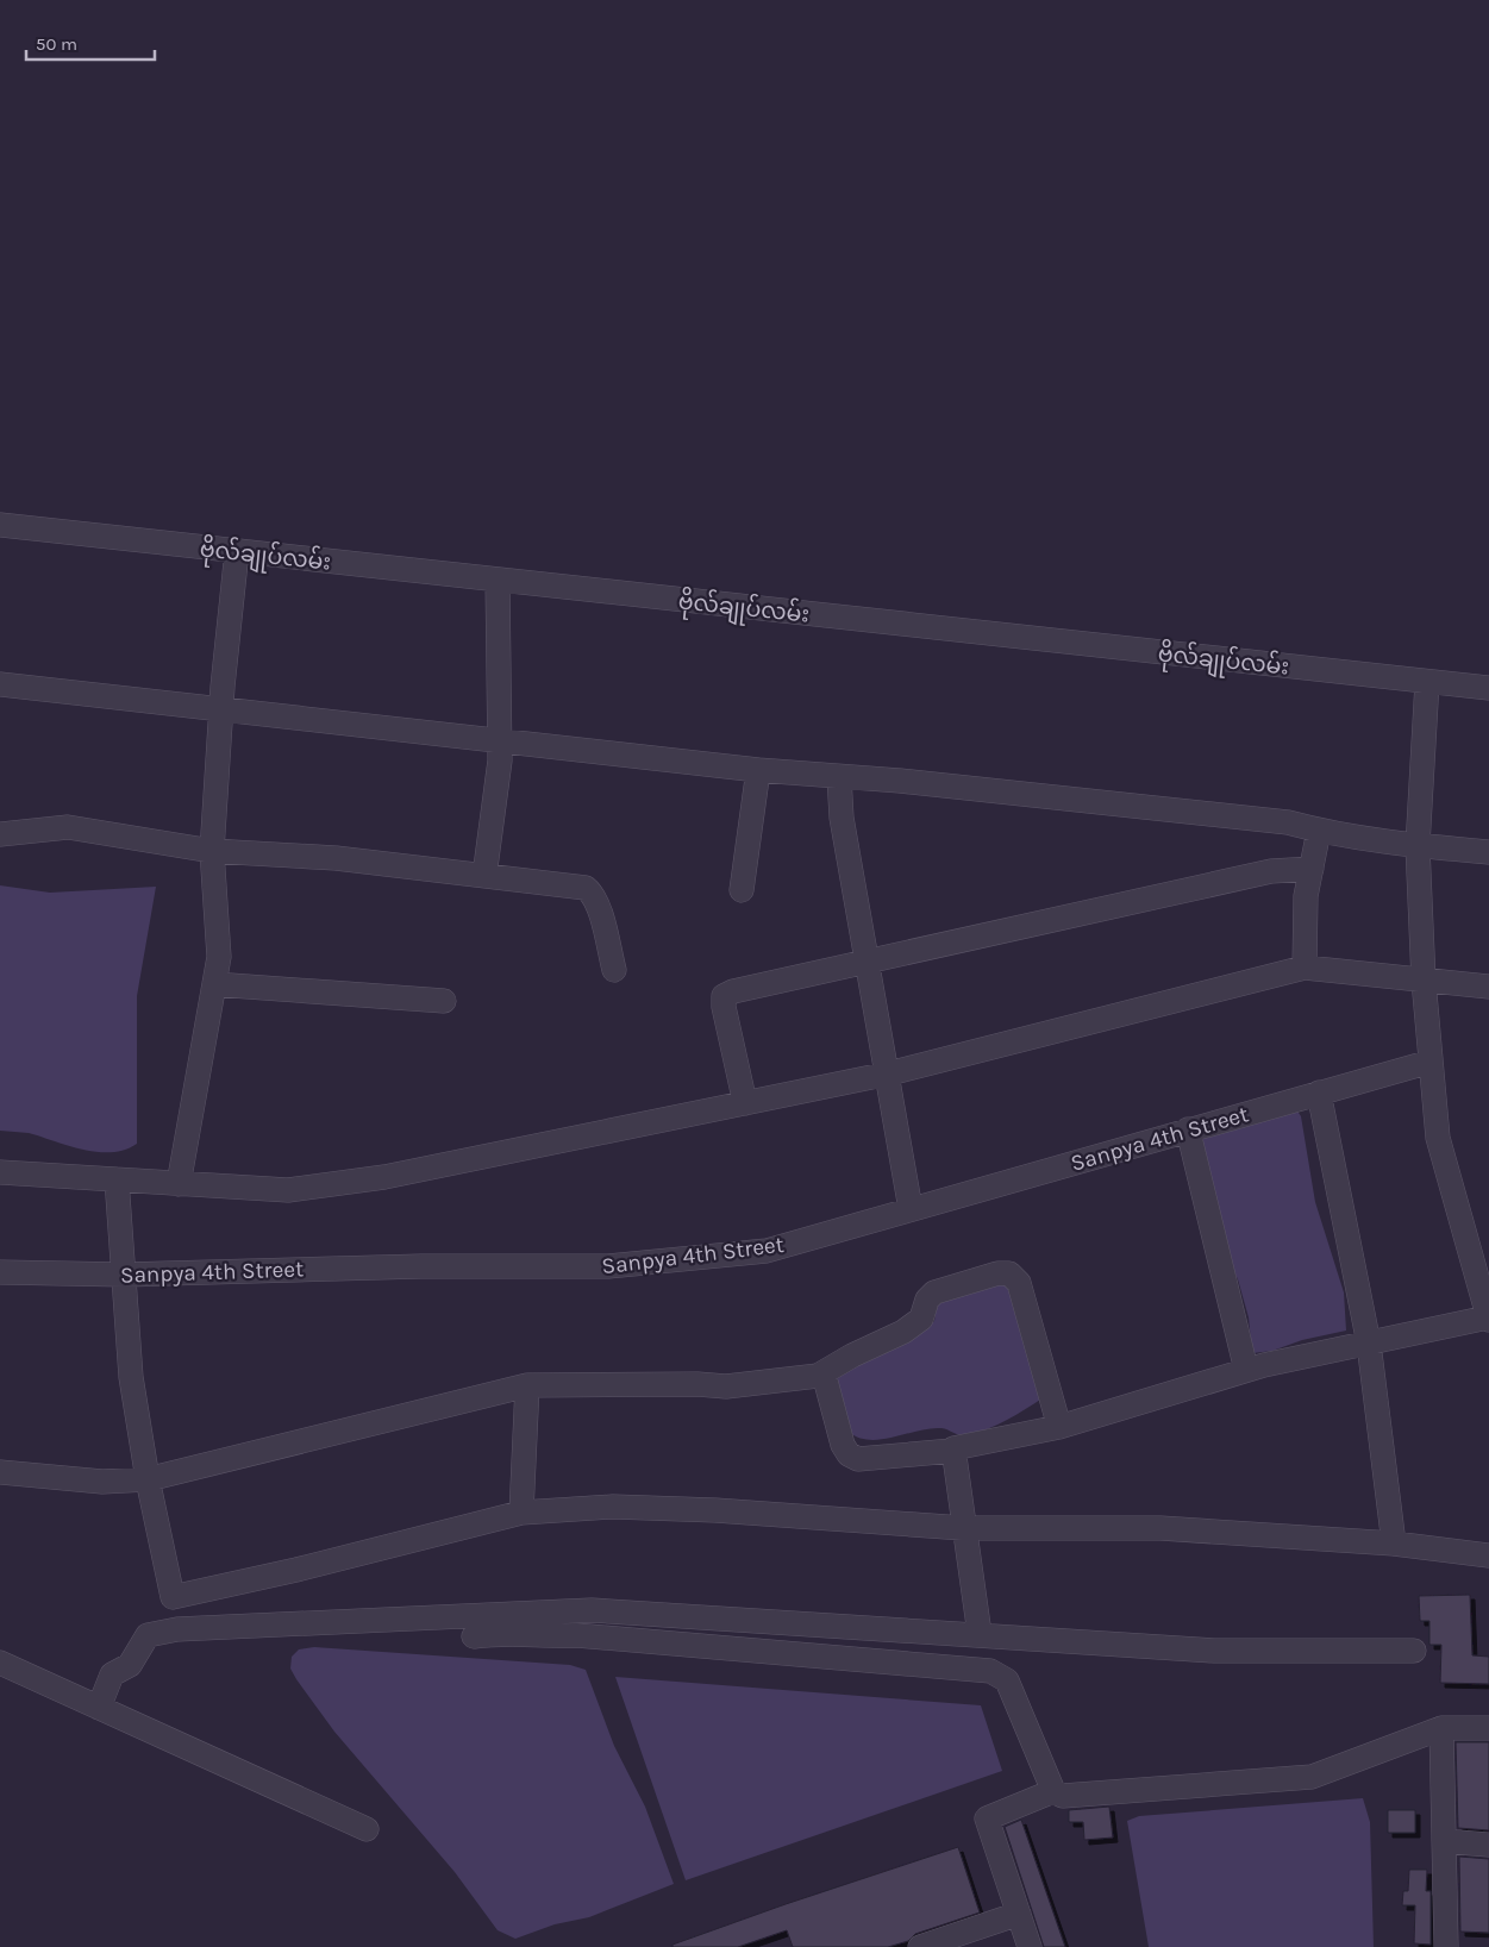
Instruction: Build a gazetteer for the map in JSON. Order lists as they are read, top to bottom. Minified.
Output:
{"streets":{"street":["ဗိုလ်ချုပ်လမ်း","Sanpya 4th Street"]},"scale_bar":"50 m"}
